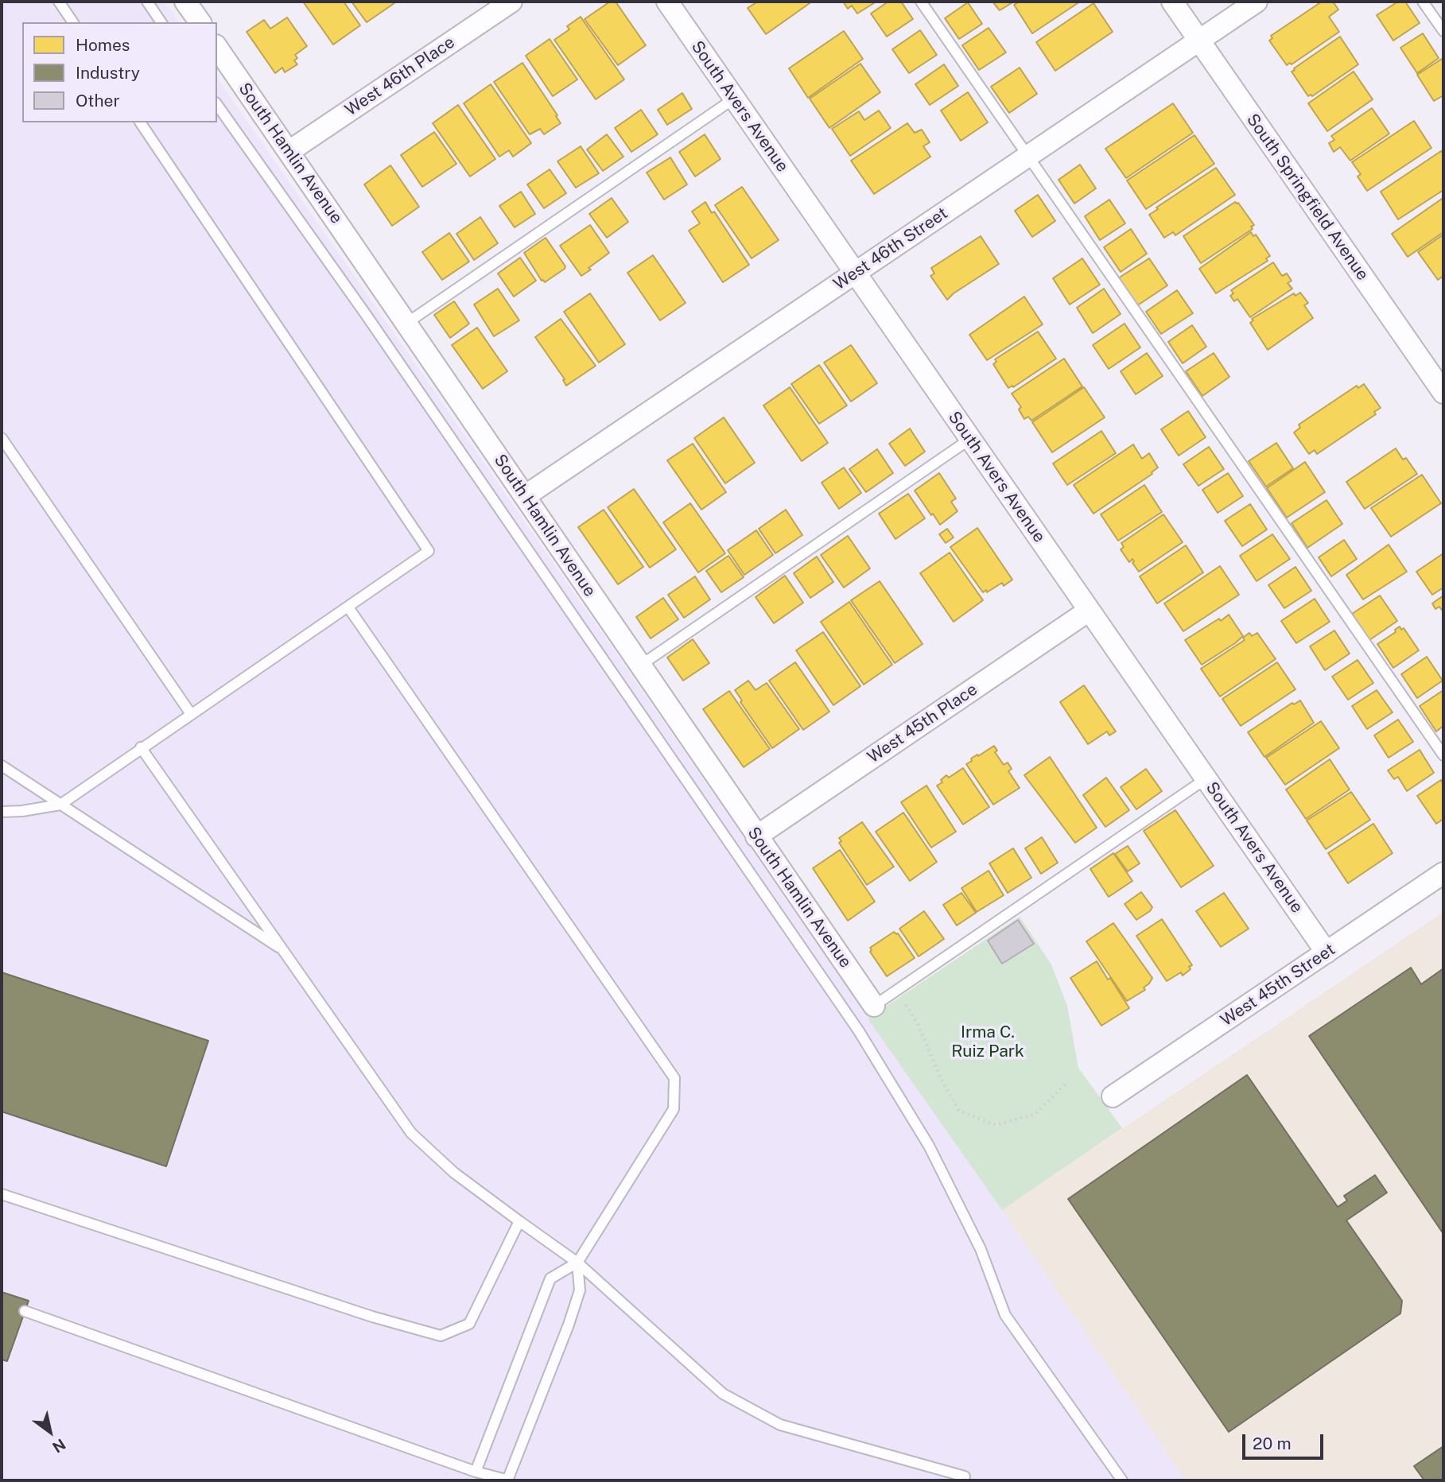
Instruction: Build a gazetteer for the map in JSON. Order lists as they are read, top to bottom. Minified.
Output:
{"streets":{"street":["West 46th Place","South Avers Avenue","South Hamlin Avenue","South Springfield Avenue","West 46th Street","West 45th Place","West 45th Street"]},"crossings":[["West 46th Place","South Hamlin Avenue"],["South Avers Avenue","West 46th Street"],["South Avers Avenue","West 45th Place"],["South Avers Avenue","West 45th Street"],["South Hamlin Avenue","West 46th Street"],["South Hamlin Avenue","West 45th Place"],["South Springfield Avenue","West 46th Street"]],"parks":["Irma C. Ruiz Park"],"legend":["Homes","Industry","Other"],"scale_bar":"20 m","north":"bottom right"}
